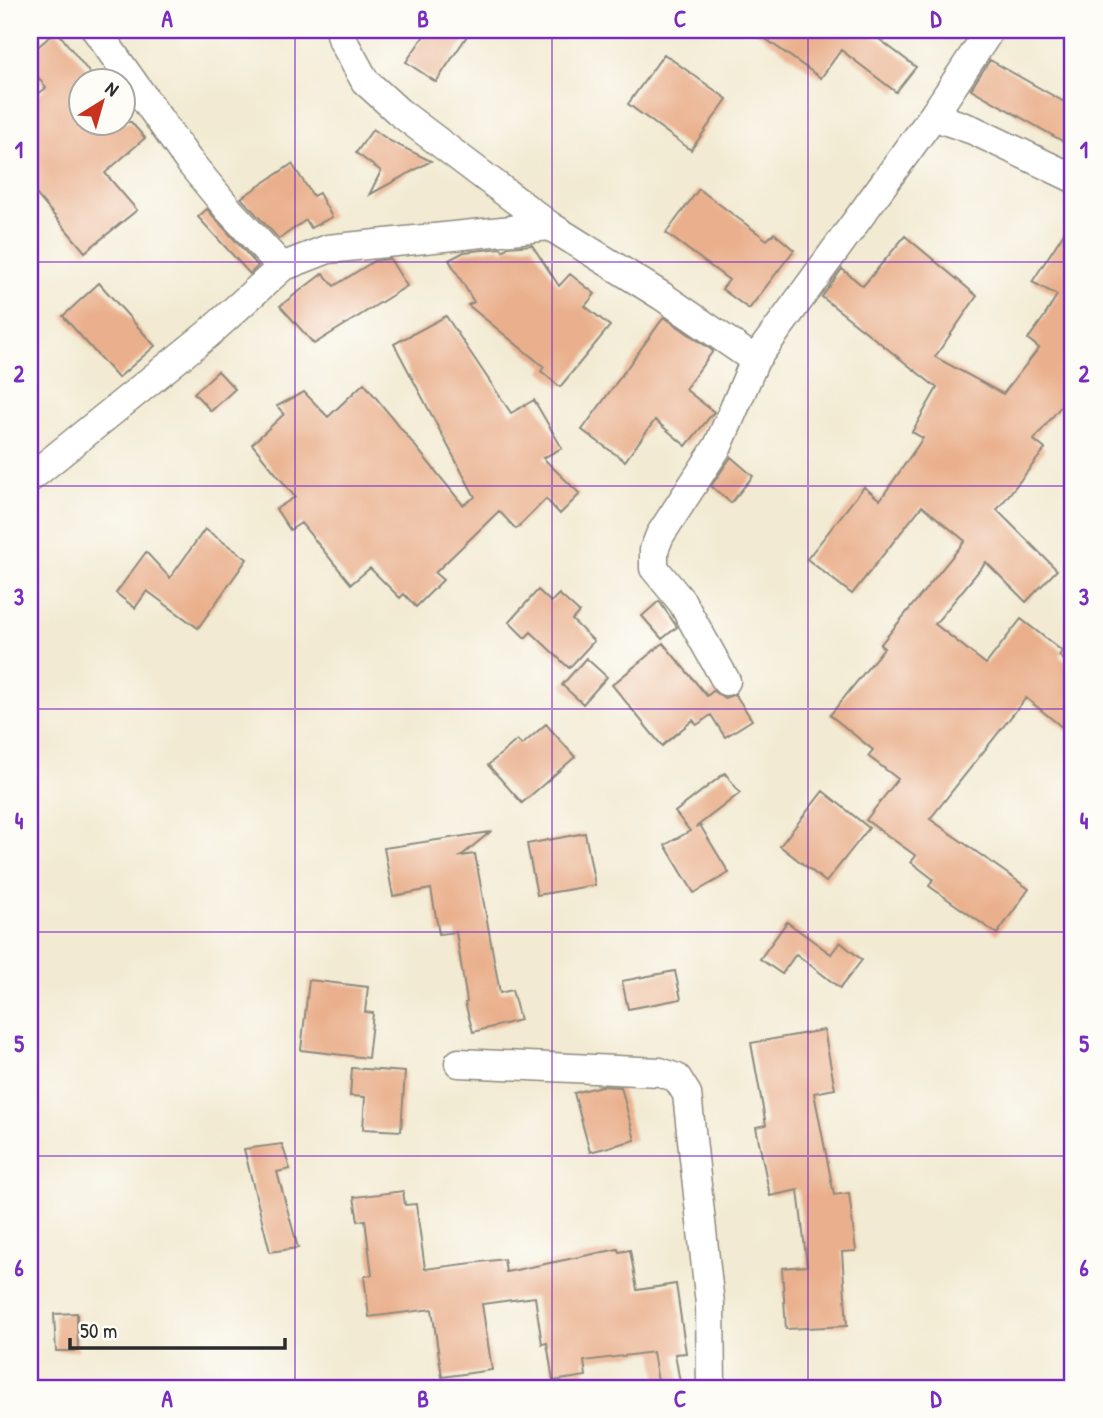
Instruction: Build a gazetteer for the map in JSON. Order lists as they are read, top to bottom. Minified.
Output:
{"scale_bar":"50 m","north":"top right","grid":{"columns":["A","B","C","D"],"rows":["1","2","3","4","5","6"]}}
